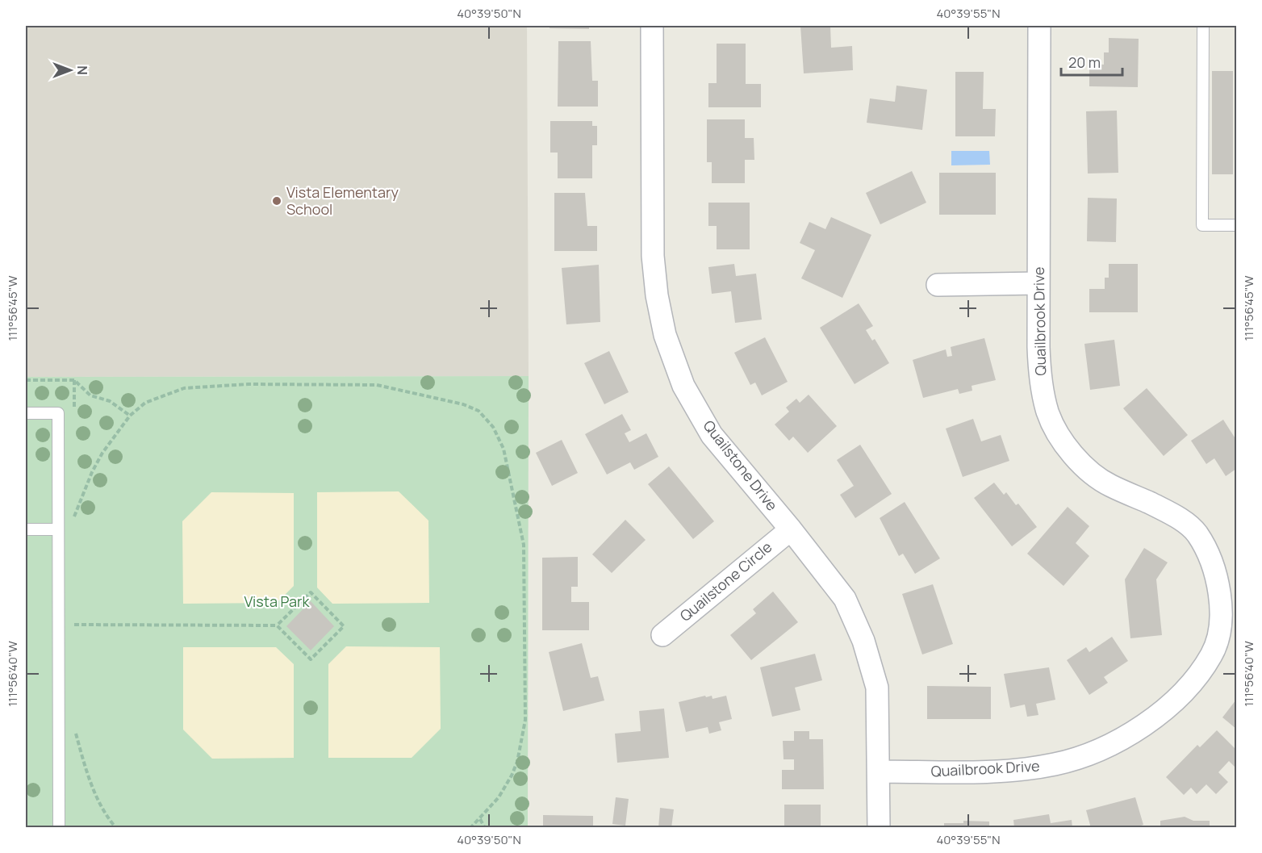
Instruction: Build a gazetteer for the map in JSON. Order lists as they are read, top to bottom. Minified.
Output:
{"streets":{"street":["Quailbrook Drive","Quailstone Drive","Quailstone Circle"]},"crossings":[["Quailbrook Drive","Quailstone Drive"],["Quailstone Drive","Quailstone Circle"]],"parks":["Vista Park"],"places":["Vista Elementary School"],"scale_bar":"20 m","north":"right","coordinates":["40°39'50\"N","40°39'55\"N","111°56'45\"W","111°56'40\"W"]}
